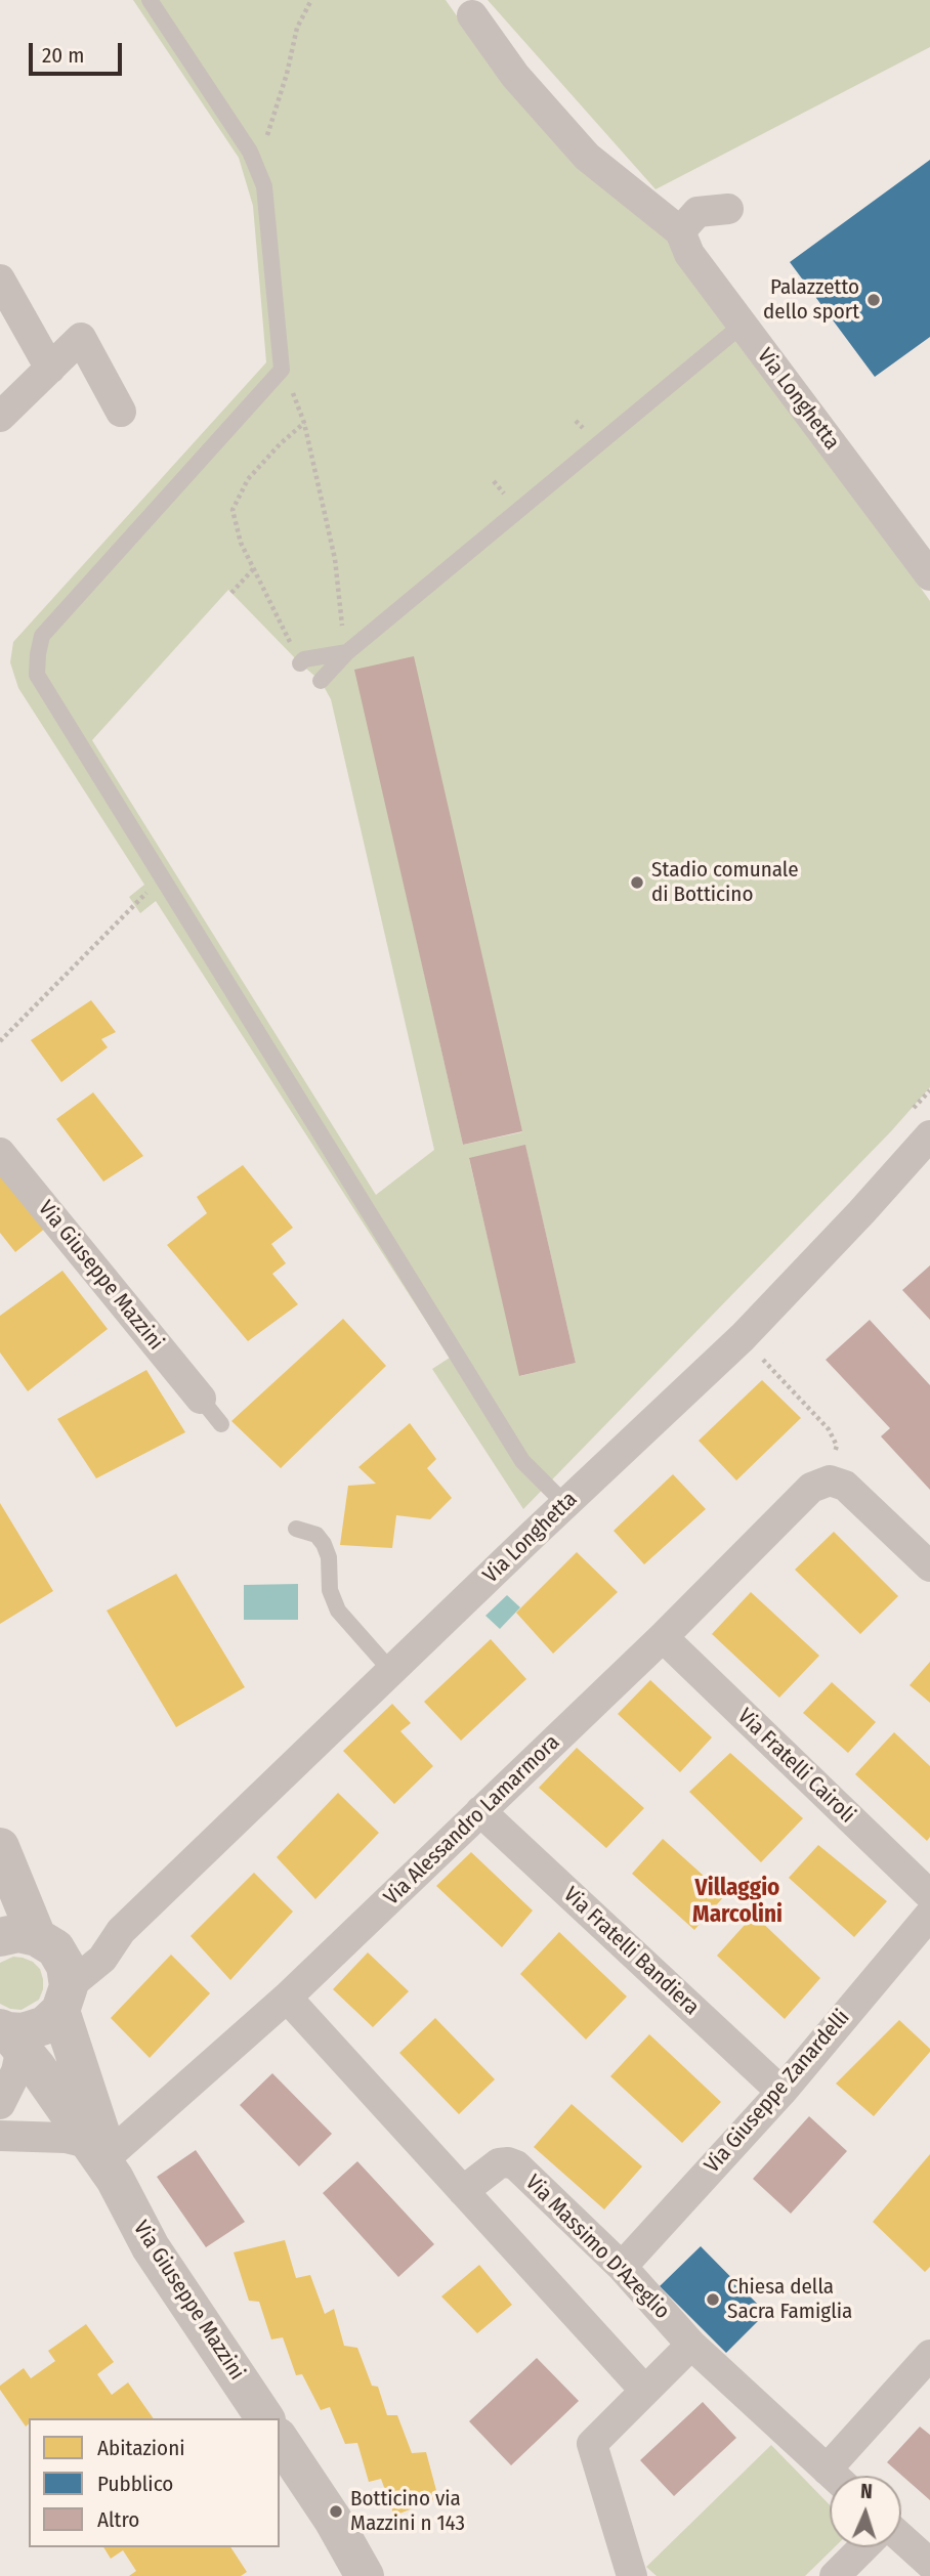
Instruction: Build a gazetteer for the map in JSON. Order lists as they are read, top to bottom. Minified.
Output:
{"streets":{"street":["Via Longhetta","Via Giuseppe Mazzini","Via Fratelli Cairoli","Via Alessandro Lamarmora","Via Fratelli Bandiera","Via Giuseppe Zanardelli","Via Massimo D'Azeglio"]},"crossings":[["Via Longhetta","Via Giuseppe Mazzini"],["Via Giuseppe Mazzini","Via Alessandro Lamarmora"],["Via Fratelli Cairoli","Via Alessandro Lamarmora"],["Via Alessandro Lamarmora","Via Fratelli Bandiera"],["Via Fratelli Bandiera","Via Giuseppe Zanardelli"],["Via Giuseppe Zanardelli","Via Massimo D'Azeglio"]],"districts":["Villaggio Marcolini"],"places":["Palazzetto dello sport","Stadio comunale di Botticino","Chiesa della Sacra Famiglia","Botticino via Mazzini n 143"],"legend":["Abitazioni","Pubblico","Altro"],"scale_bar":"20 m","north":"top"}
